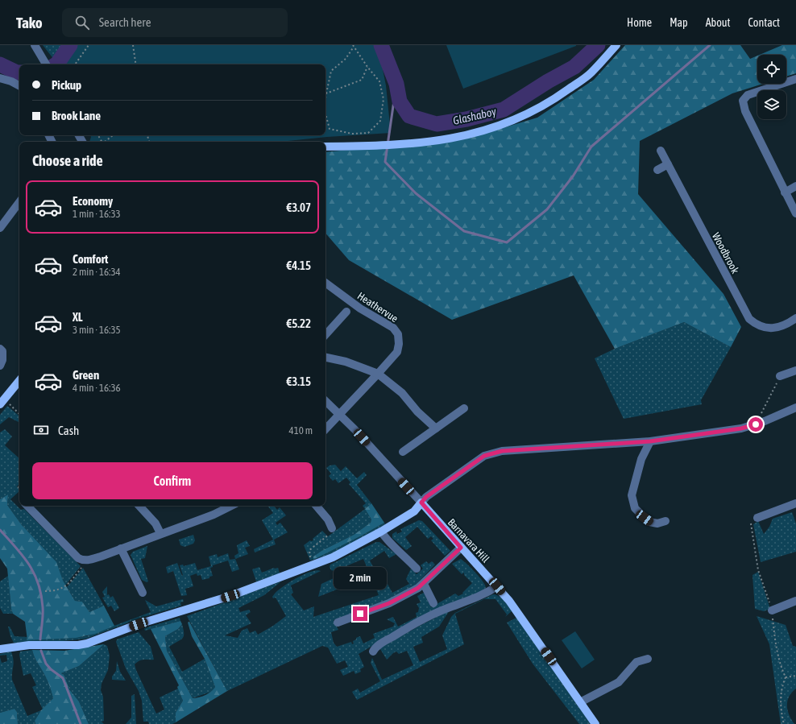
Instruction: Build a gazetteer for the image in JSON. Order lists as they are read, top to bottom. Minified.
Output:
{"streets":{"main road":["Barnavara Hill"],"street":["Woodbrook","Heathervue"]},"crossings":[["Heathervue","Barnavara Hill"]],"water":["Glashaboy"],"page":{"header":"Tako","search":"Search here","nav":["Home","Map","About","Contact"],"banner":["Pickup","Brook Lane"],"heading":"Choose a ride","list":[{"name":"Economy","note":"1 min · 16:33","value":"€3.07"},{"name":"Comfort","note":"2 min · 16:34","value":"€4.15"},{"name":"XL","note":"3 min · 16:35","value":"€5.22"},{"name":"Green","note":"4 min · 16:36","value":"€3.15"}],"pay":["Cash","410 m"],"buttons":"Confirm","bubble":"2 min"}}
